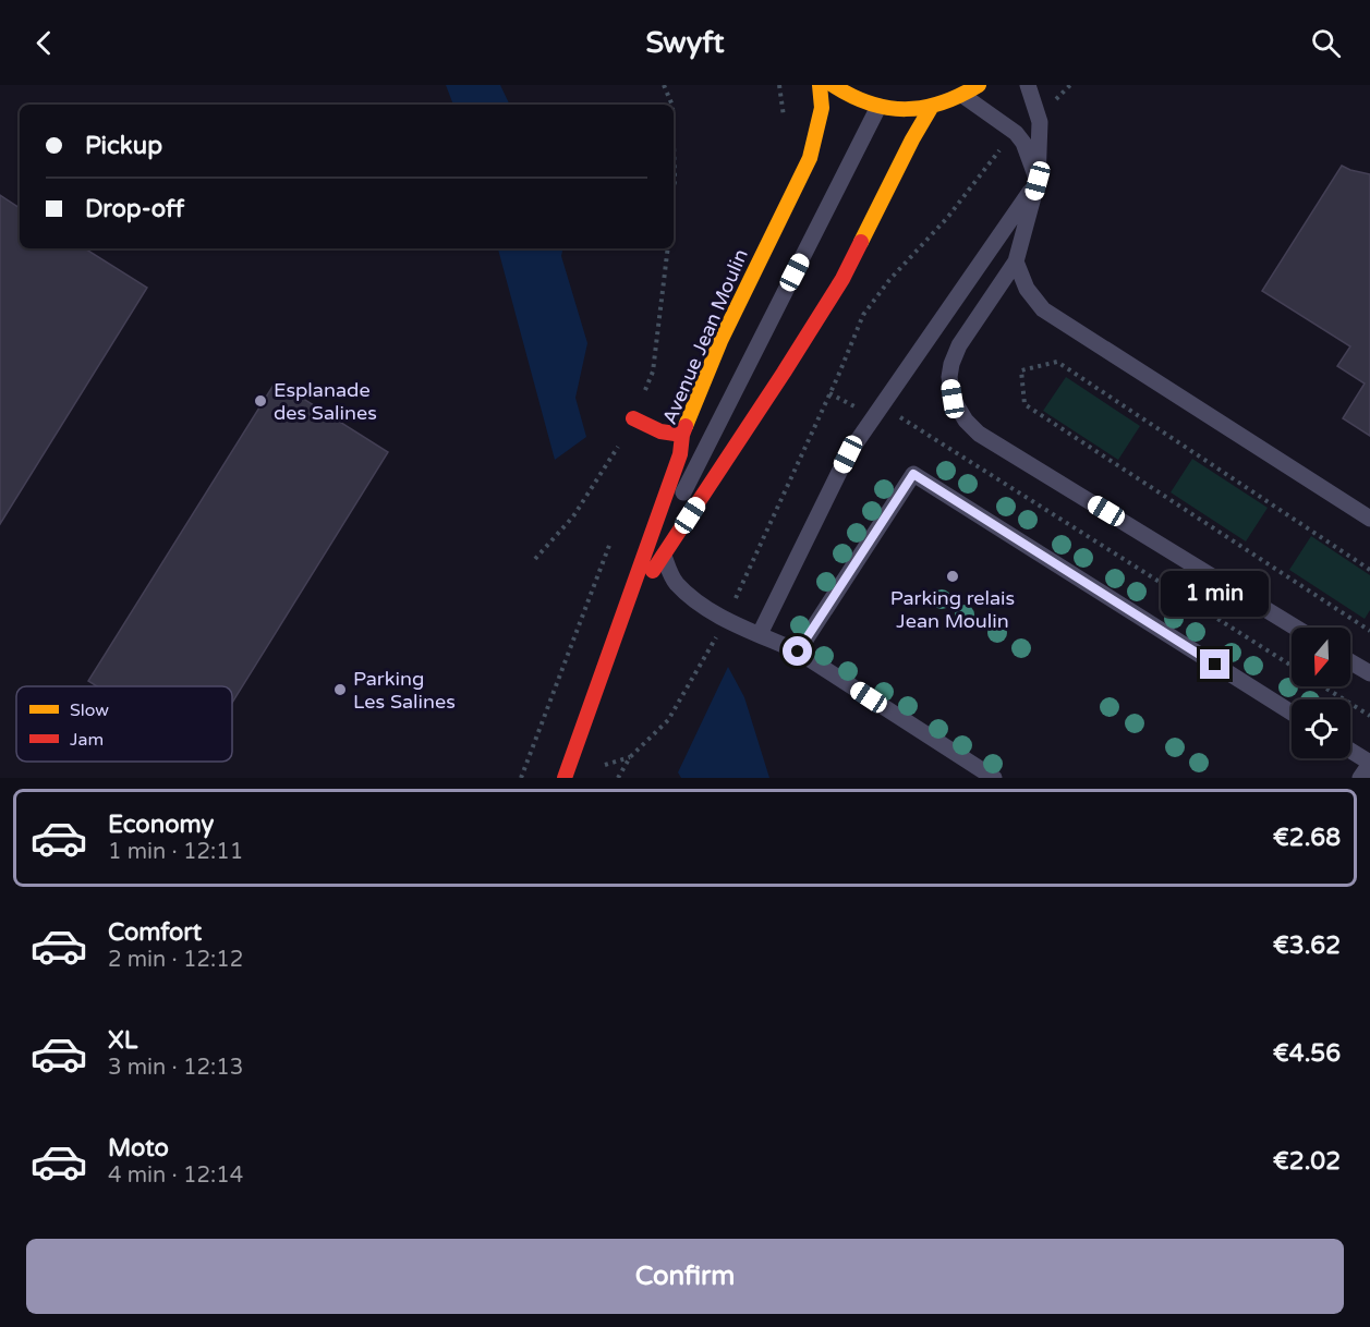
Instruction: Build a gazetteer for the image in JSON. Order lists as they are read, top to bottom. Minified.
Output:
{"streets":{"main road":["Avenue Jean Moulin"]},"places":["Esplanade des Salines","Parking relais Jean Moulin","Parking Les Salines"],"legend":["Slow","Jam"],"north":"bottom","page":{"header":"Swyft","banner":["Pickup","Drop-off"],"bubble":"1 min","list":[{"name":"Economy","note":"1 min · 12:11","value":"€2.68"},{"name":"Comfort","note":"2 min · 12:12","value":"€3.62"},{"name":"XL","note":"3 min · 12:13","value":"€4.56"},{"name":"Moto","note":"4 min · 12:14","value":"€2.02"}],"buttons":"Confirm"}}
